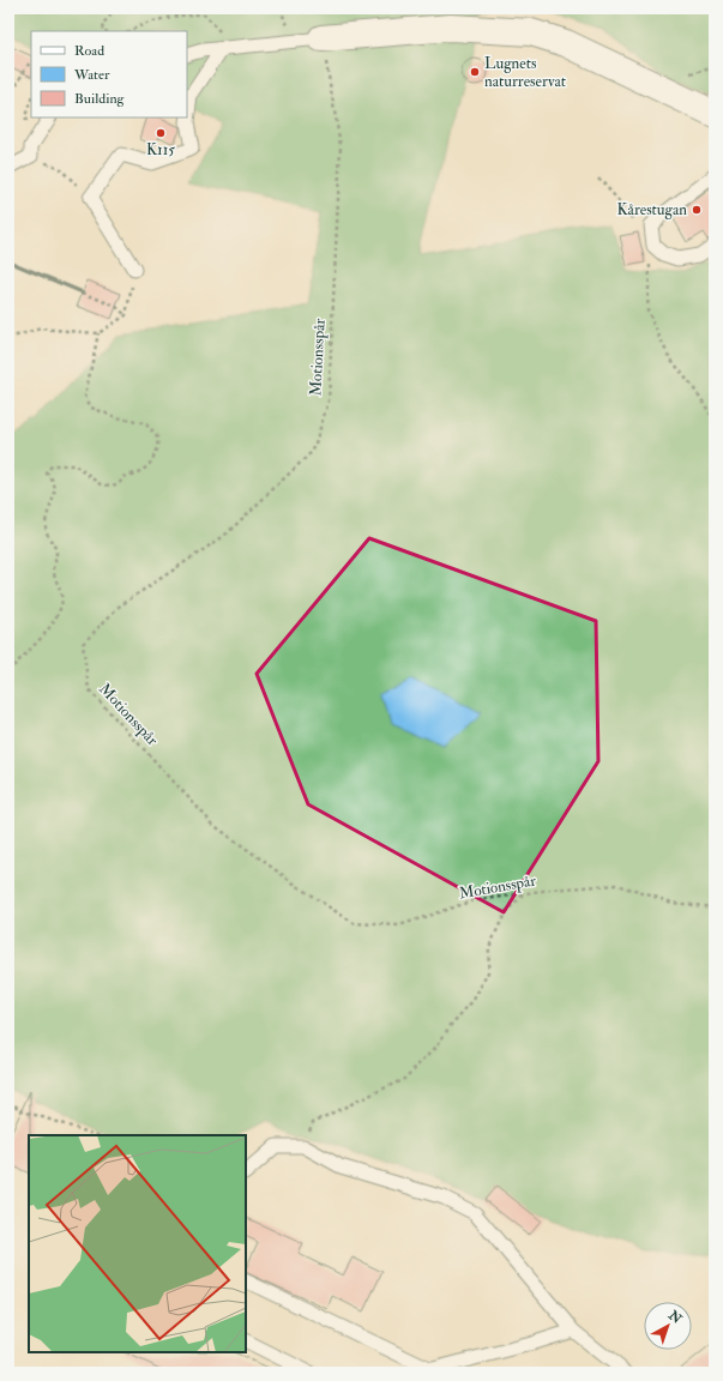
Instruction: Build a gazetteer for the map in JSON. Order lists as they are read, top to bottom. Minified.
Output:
{"streets":{"path":["Motionsspår"]},"places":["Lugnets naturreservat","K115","Kårestugan"],"legend":["Road","Water","Building"],"north":"top right"}
